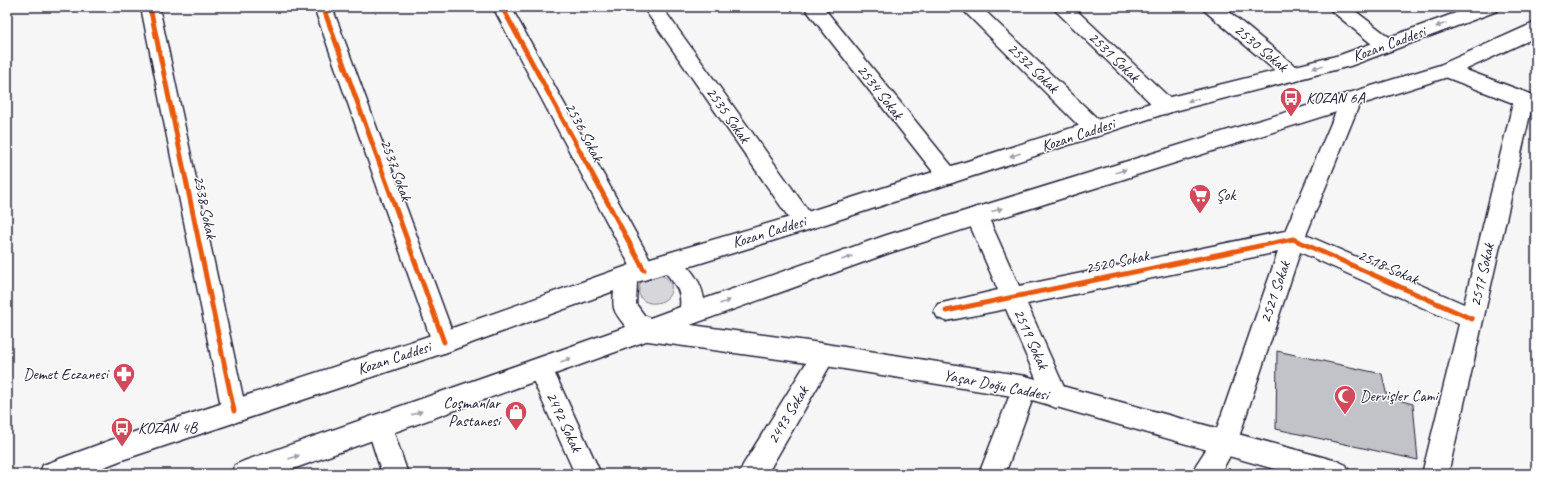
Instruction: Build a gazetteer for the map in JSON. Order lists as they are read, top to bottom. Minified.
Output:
{"streets":{"main road":["Kozan Caddesi","2530 Sokak","2531 Sokak","2532 Sokak","2534 Sokak","2535 Sokak","2536 Sokak","2537 Sokak","2538 Sokak","2520 Sokak","2518 Sokak","2517 Sokak","2521 Sokak","2519 Sokak","Yaşar Doğu Caddesi","2493 Sokak","2492 Sokak"]},"crossings":[["Kozan Caddesi","2530 Sokak"],["Kozan Caddesi","2531 Sokak"],["Kozan Caddesi","2532 Sokak"],["Kozan Caddesi","2534 Sokak"],["Kozan Caddesi","2535 Sokak"],["Kozan Caddesi","2536 Sokak"],["Kozan Caddesi","2537 Sokak"],["Kozan Caddesi","2538 Sokak"],["Kozan Caddesi","Yaşar Doğu Caddesi"],["2536 Sokak","Yaşar Doğu Caddesi"],["2520 Sokak","2518 Sokak"],["2520 Sokak","2521 Sokak"],["2520 Sokak","2519 Sokak"],["2518 Sokak","2517 Sokak"],["2518 Sokak","2521 Sokak"],["2521 Sokak","Yaşar Doğu Caddesi"],["2519 Sokak","Yaşar Doğu Caddesi"],["Yaşar Doğu Caddesi","2493 Sokak"]],"places":{"bus stop":["KOZAN 6A","KOZAN 4B"],"supermarket":["Şok"],"pharmacy":["Demet Eczanesi"],"mosque":["Dervişler Cami"],"shop":["Coşmanlar Pastanesi"]}}
